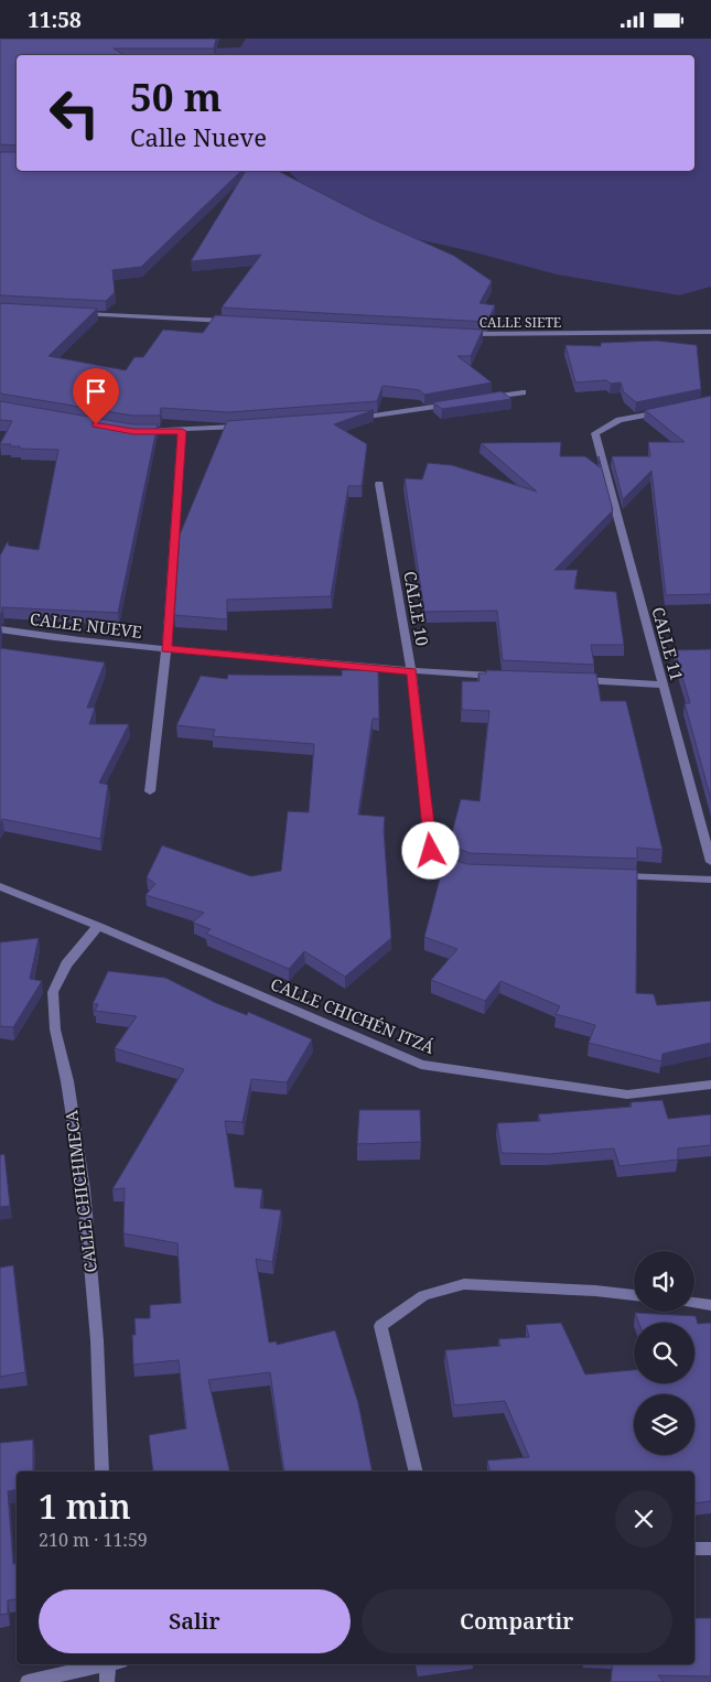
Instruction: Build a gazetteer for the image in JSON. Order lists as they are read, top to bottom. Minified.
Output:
{"streets":{"street":["CALLE SIETE","CALLE 10","CALLE NUEVE","CALLE 11","CALLE CHICHÉN ITZÁ","CALLE CHICHIMECA"]},"crossings":[["CALLE 10","CALLE NUEVE"],["CALLE CHICHÉN ITZÁ","CALLE CHICHIMECA"]],"page":{"status":"11:58","turn":["50 m","Calle Nueve"],"heading":["1 min","210 m · 11:59"],"buttons":["Salir","Compartir"]}}
